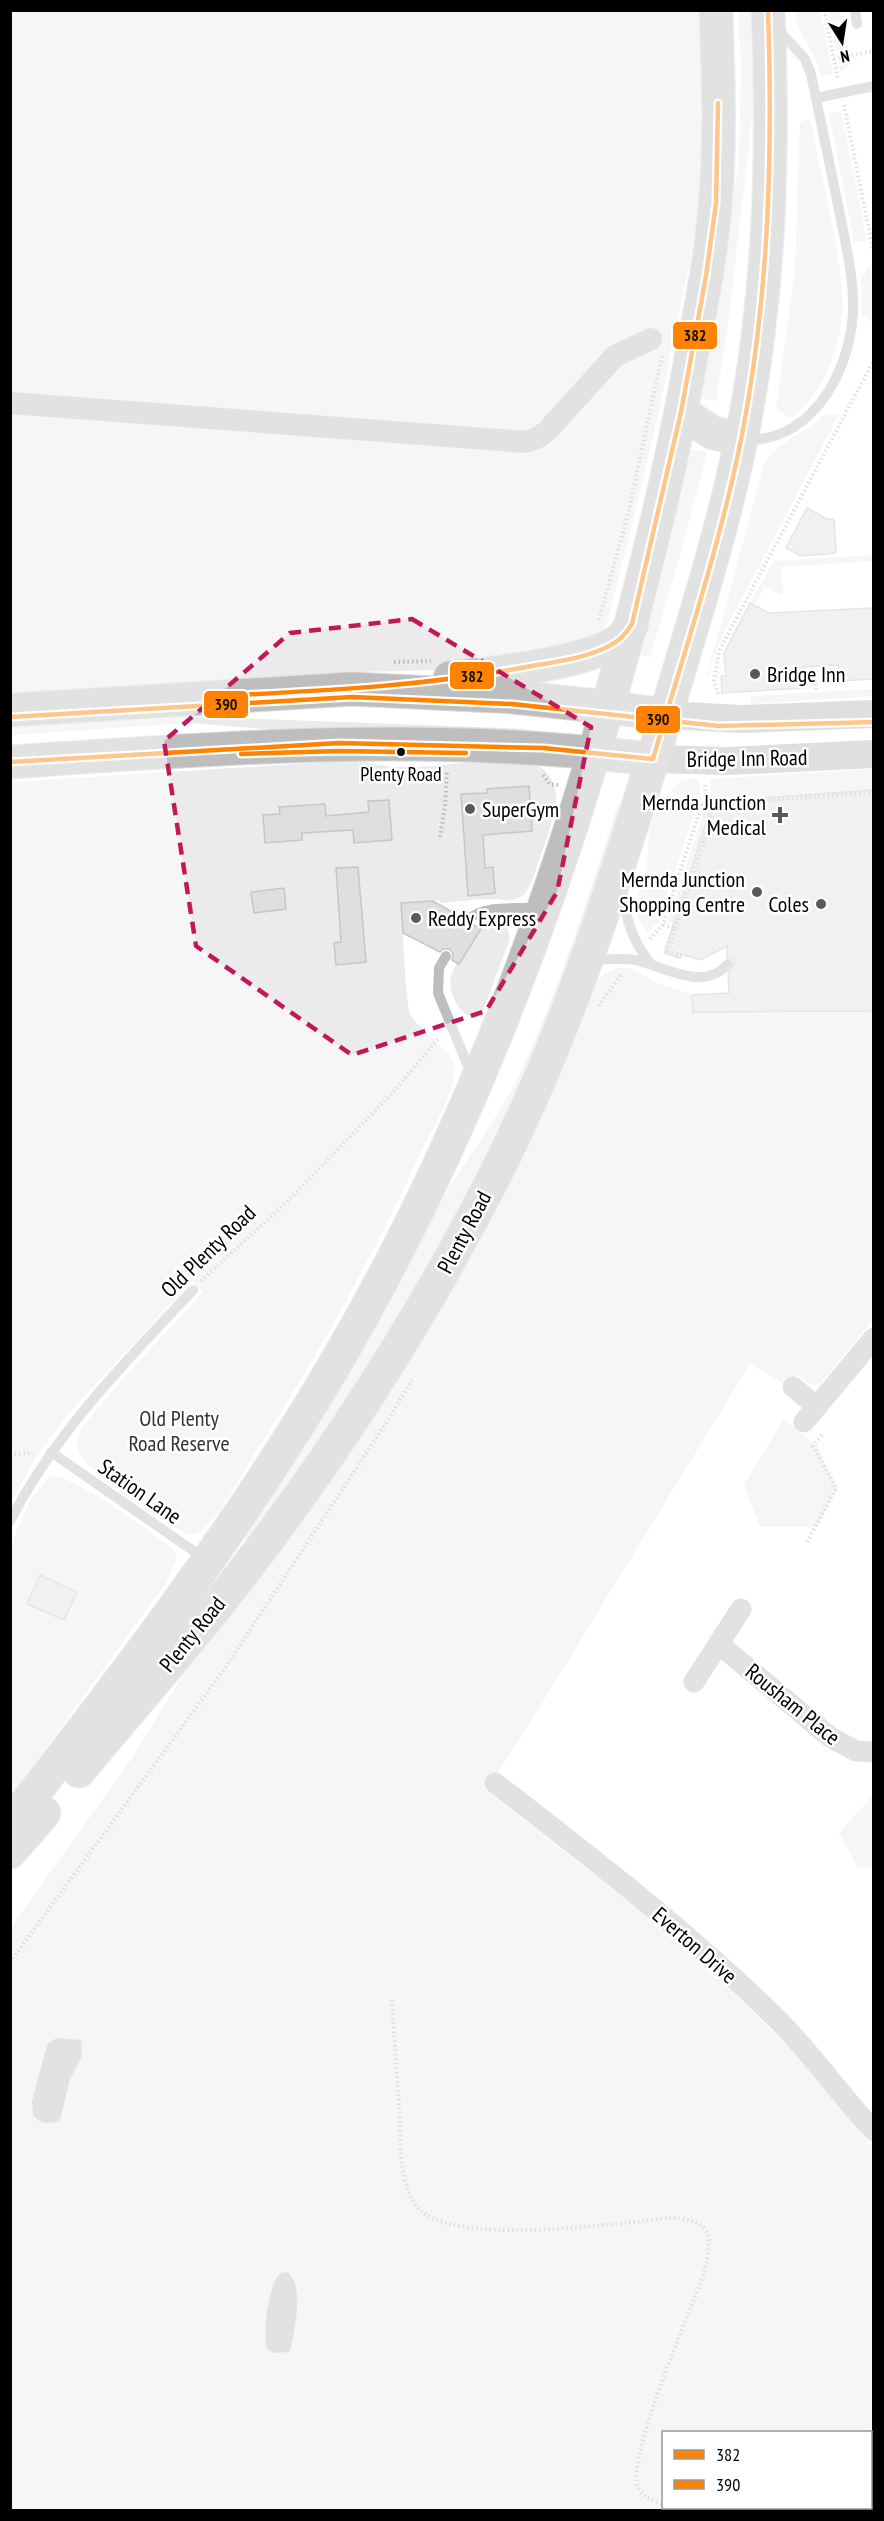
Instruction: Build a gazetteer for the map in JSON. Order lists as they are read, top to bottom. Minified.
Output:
{"streets":{"main road":["Bridge Inn Road","Plenty Road"],"street":["Rousham Place","Everton Drive"],"lane":["Old Plenty Road","Station Lane"]},"crossings":[["Bridge Inn Road","Plenty Road"],["Plenty Road","Station Lane"],["Old Plenty Road","Station Lane"]],"parks":["Old Plenty Road Reserve"],"places":{"other":["Bridge Inn","Plenty Road","SuperGym","Mernda Junction Shopping Centre","Coles","Reddy Express"],"health":["Mernda Junction Medical"]},"lines":["transit line 382","transit line 390"],"legend":["382","390"],"north":"bottom"}
